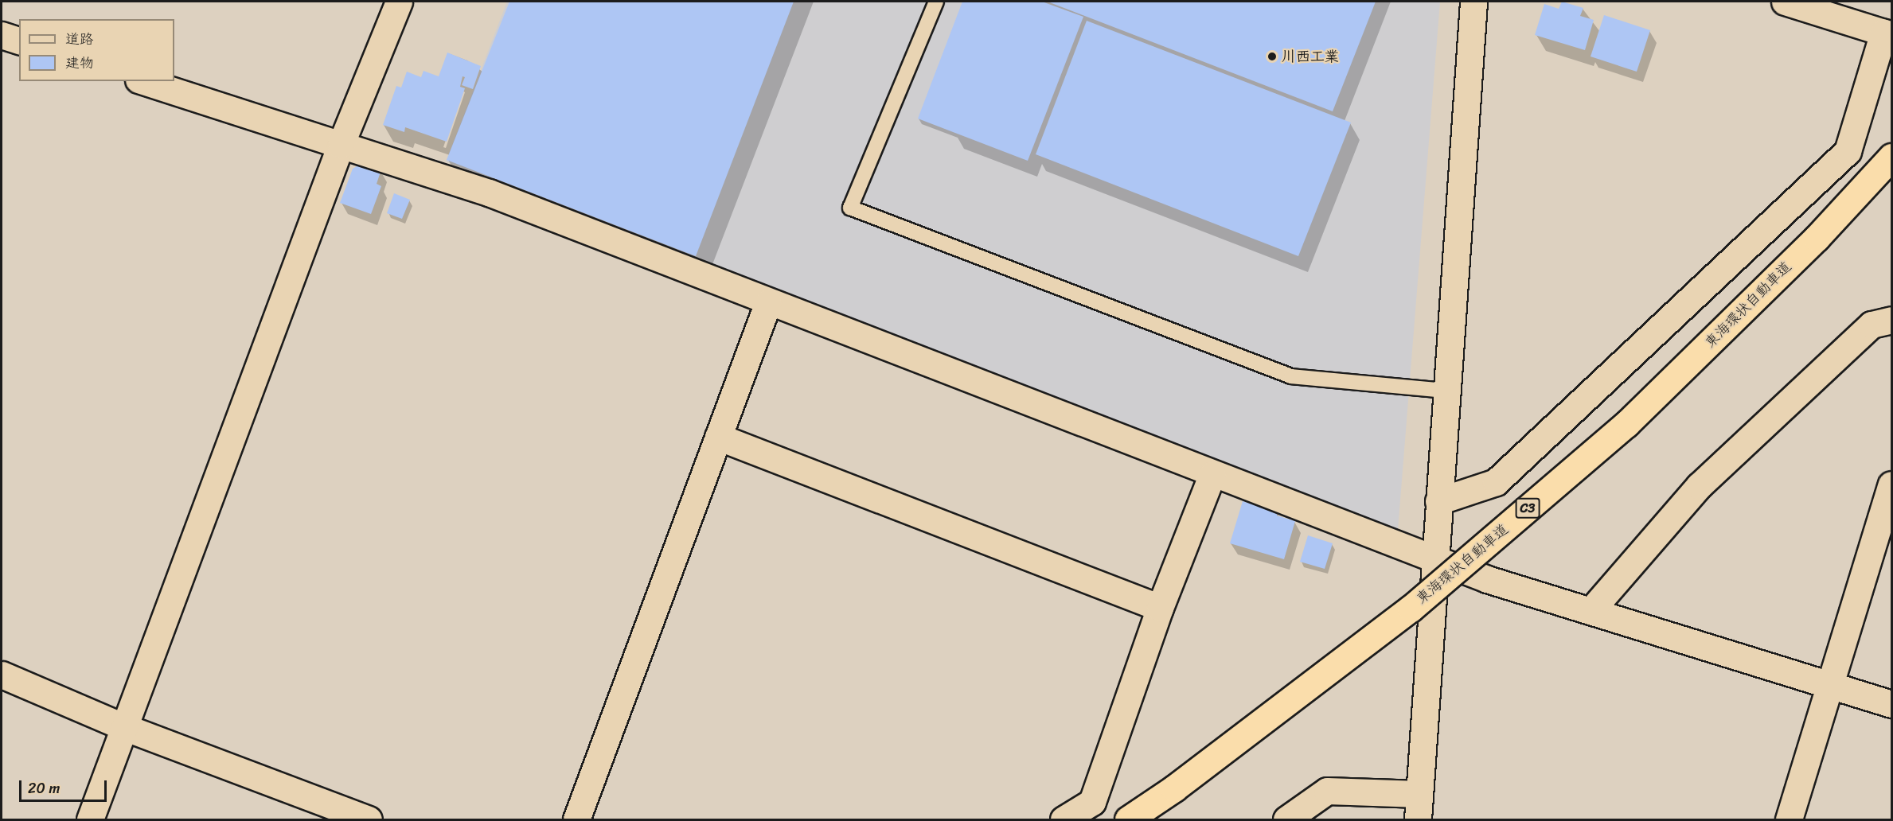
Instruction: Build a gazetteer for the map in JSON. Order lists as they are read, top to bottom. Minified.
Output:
{"streets":{"highway":["東海環状自動車道","C3"]},"places":["川西工業"],"legend":["道路","建物"],"scale_bar":"20 m"}
